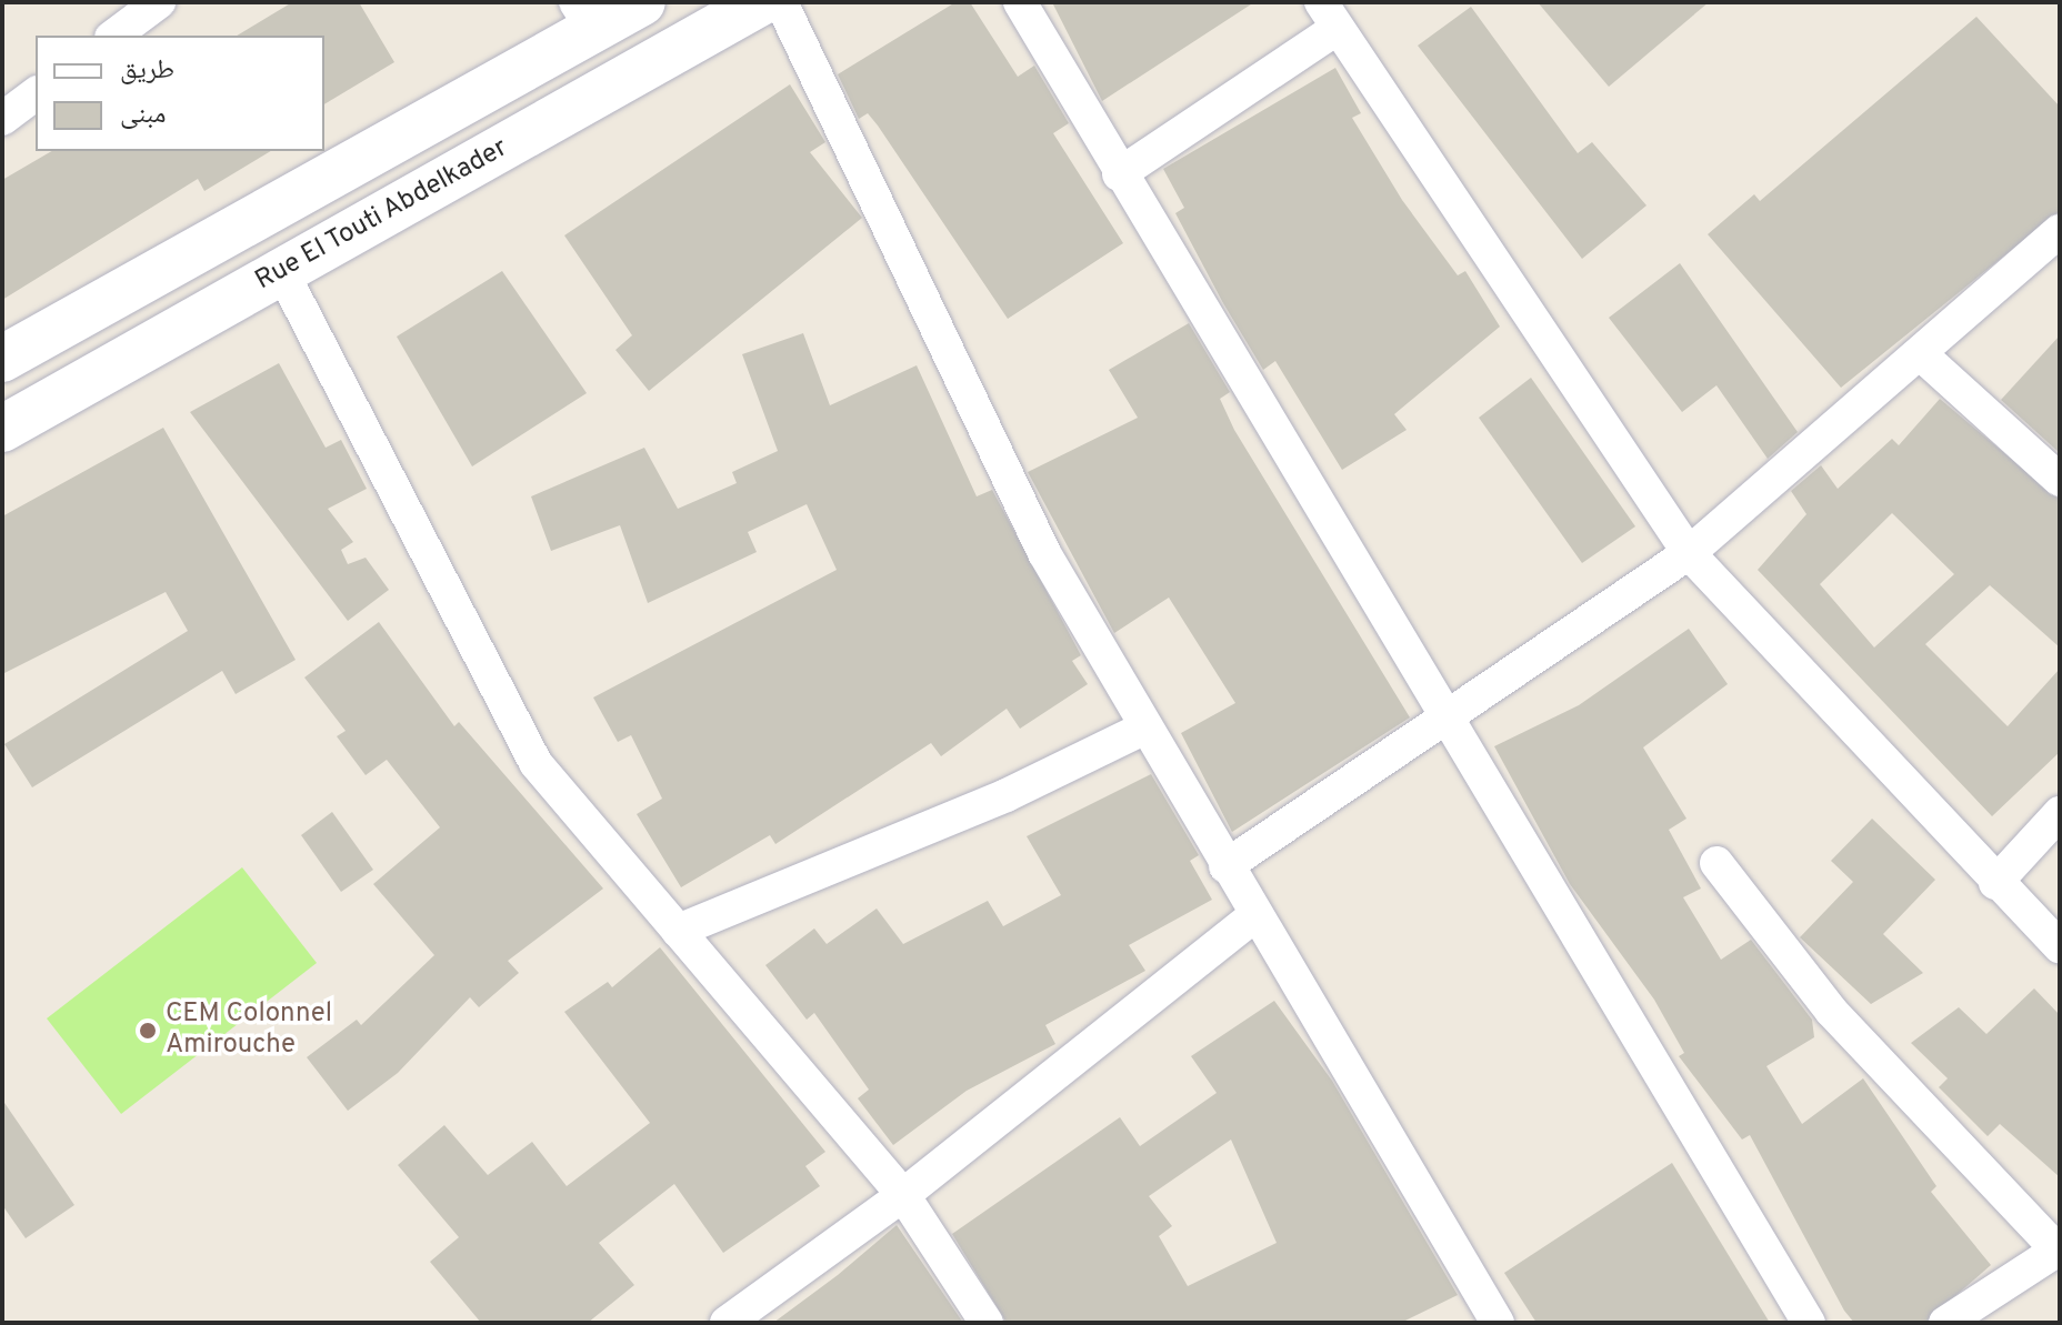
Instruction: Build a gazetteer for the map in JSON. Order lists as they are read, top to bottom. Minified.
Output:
{"streets":{"street":["Rue El Touti Abdelkader"]},"places":["CEM Colonnel Amirouche"],"legend":["طريق","مبنى"]}
